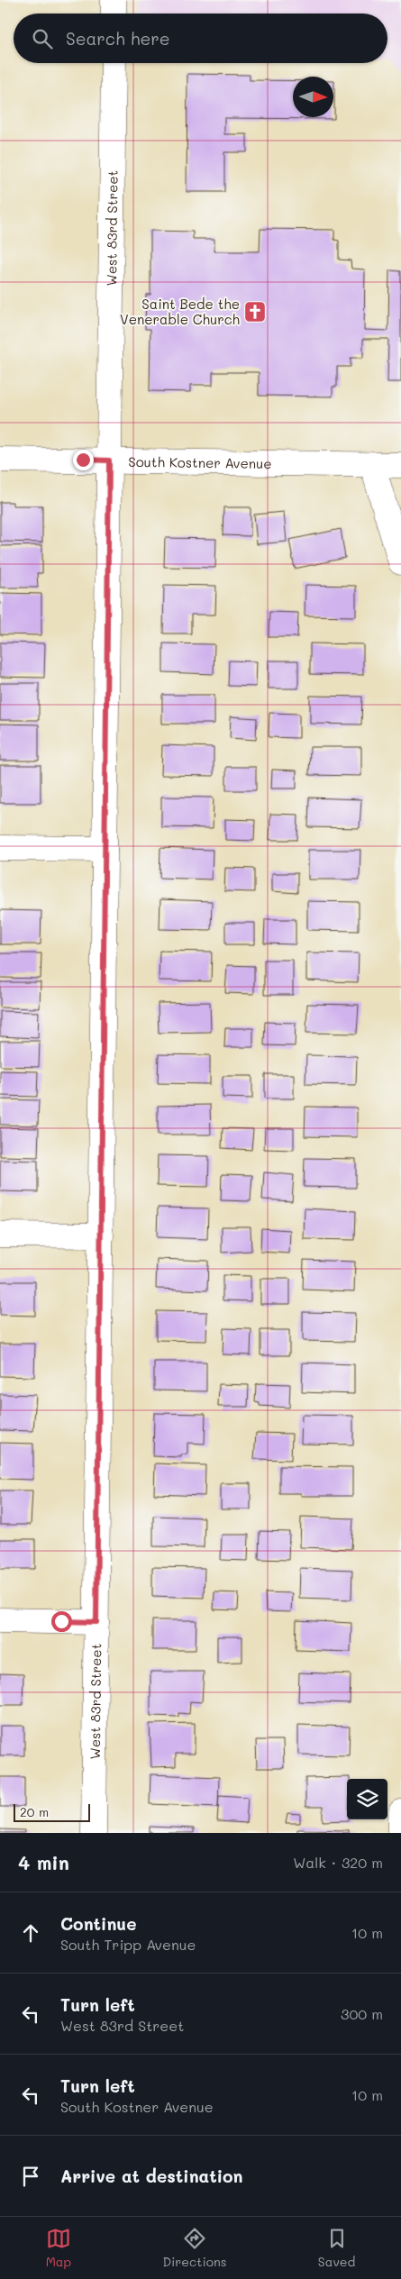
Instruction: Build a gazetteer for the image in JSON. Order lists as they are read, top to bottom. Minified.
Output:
{"streets":{"street":["West 83rd Street","South Kostner Avenue"]},"crossings":[["West 83rd Street","South Kostner Avenue"]],"places":{"church":["Saint Bede the Venerable Church"]},"scale_bar":"20 m","north":"right","page":{"search":"Search here","scale":"20 m","heading":["4 min","Walk · 320 m"],"list":[["Continue","South Tripp Avenue","10 m"],["Turn left","West 83rd Street","300 m"],["Turn left","South Kostner Avenue","10 m"],"Arrive at destination"],"nav":["Map","Directions","Saved"]}}
